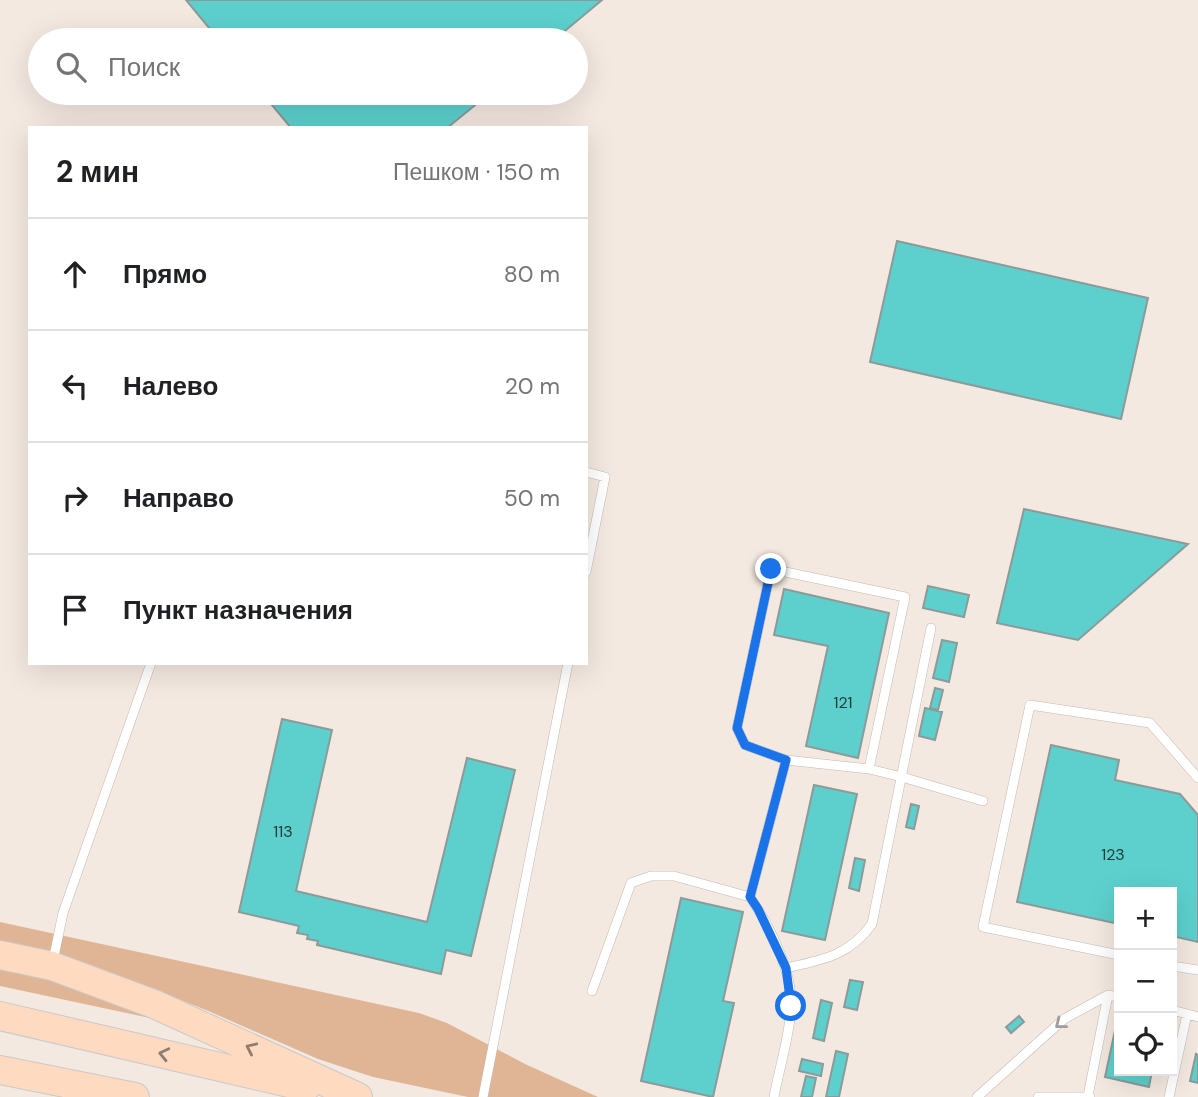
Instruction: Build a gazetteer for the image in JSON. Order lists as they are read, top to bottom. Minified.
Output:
{"house_numbers":["121","113","123"],"page":{"search":"Поиск","heading":["2 мин","Пешком · 150 m"],"list":[["Прямо","80 m"],["Налево","20 m"],["Направо","50 m"],"Пункт назначения"],"map_buttons":["+","−"]}}
